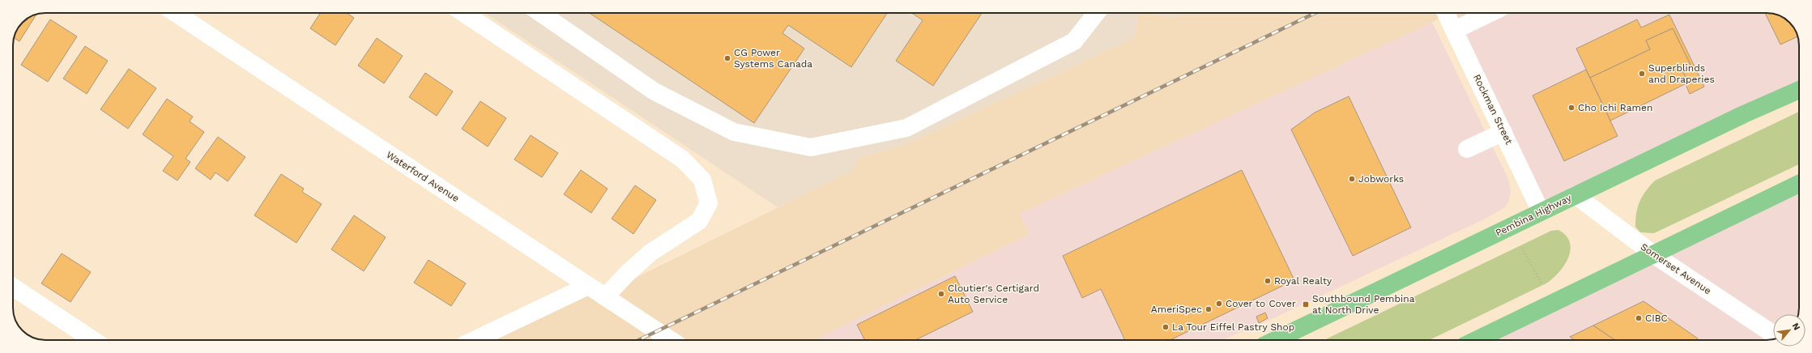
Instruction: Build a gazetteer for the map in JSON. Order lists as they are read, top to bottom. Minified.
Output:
{"streets":{"main road":["Pembina Highway"],"street":["Rockman Street","Waterford Avenue","Somerset Avenue"]},"crossings":[["Rockman Street","Pembina Highway"],["Pembina Highway","Somerset Avenue"]],"places":{"other":["CG Power Systems Canada","Superblinds and Draperies","Cho Ichi Ramen","Jobworks","Royal Realty","Cloutier's Certigard Auto Service","Cover to Cover","AmeriSpec","CIBC","La Tour Eiffel Pastry Shop"],"transit":["Southbound Pembina at North Drive"]},"north":"top right"}
